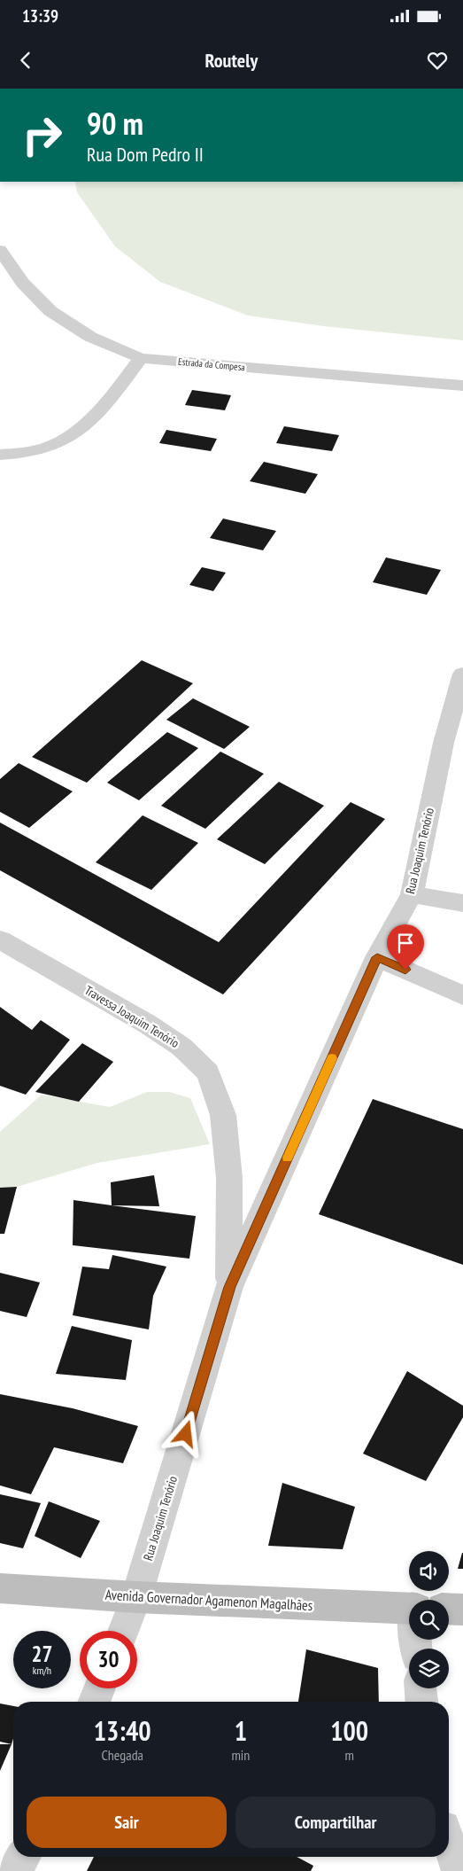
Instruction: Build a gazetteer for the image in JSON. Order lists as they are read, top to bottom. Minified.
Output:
{"streets":{"main road":["Avenida Governador Agamenon Magalhães"],"street":["Estrada da Compesa","Rua Joaquim Tenório","Travessa Joaquim Tenório"]},"crossings":[["Rua Joaquim Tenório","Travessa Joaquim Tenório"],["Rua Joaquim Tenório","Avenida Governador Agamenon Magalhães"]],"page":{"status":"13:39","header":"Routely","turn":["90 m","Rua Dom Pedro II"],"speed":"27 km/h","limit":"30","eta":["13:40","Chegada","1","min","100","m"],"buttons":["Sair","Compartilhar"]}}
